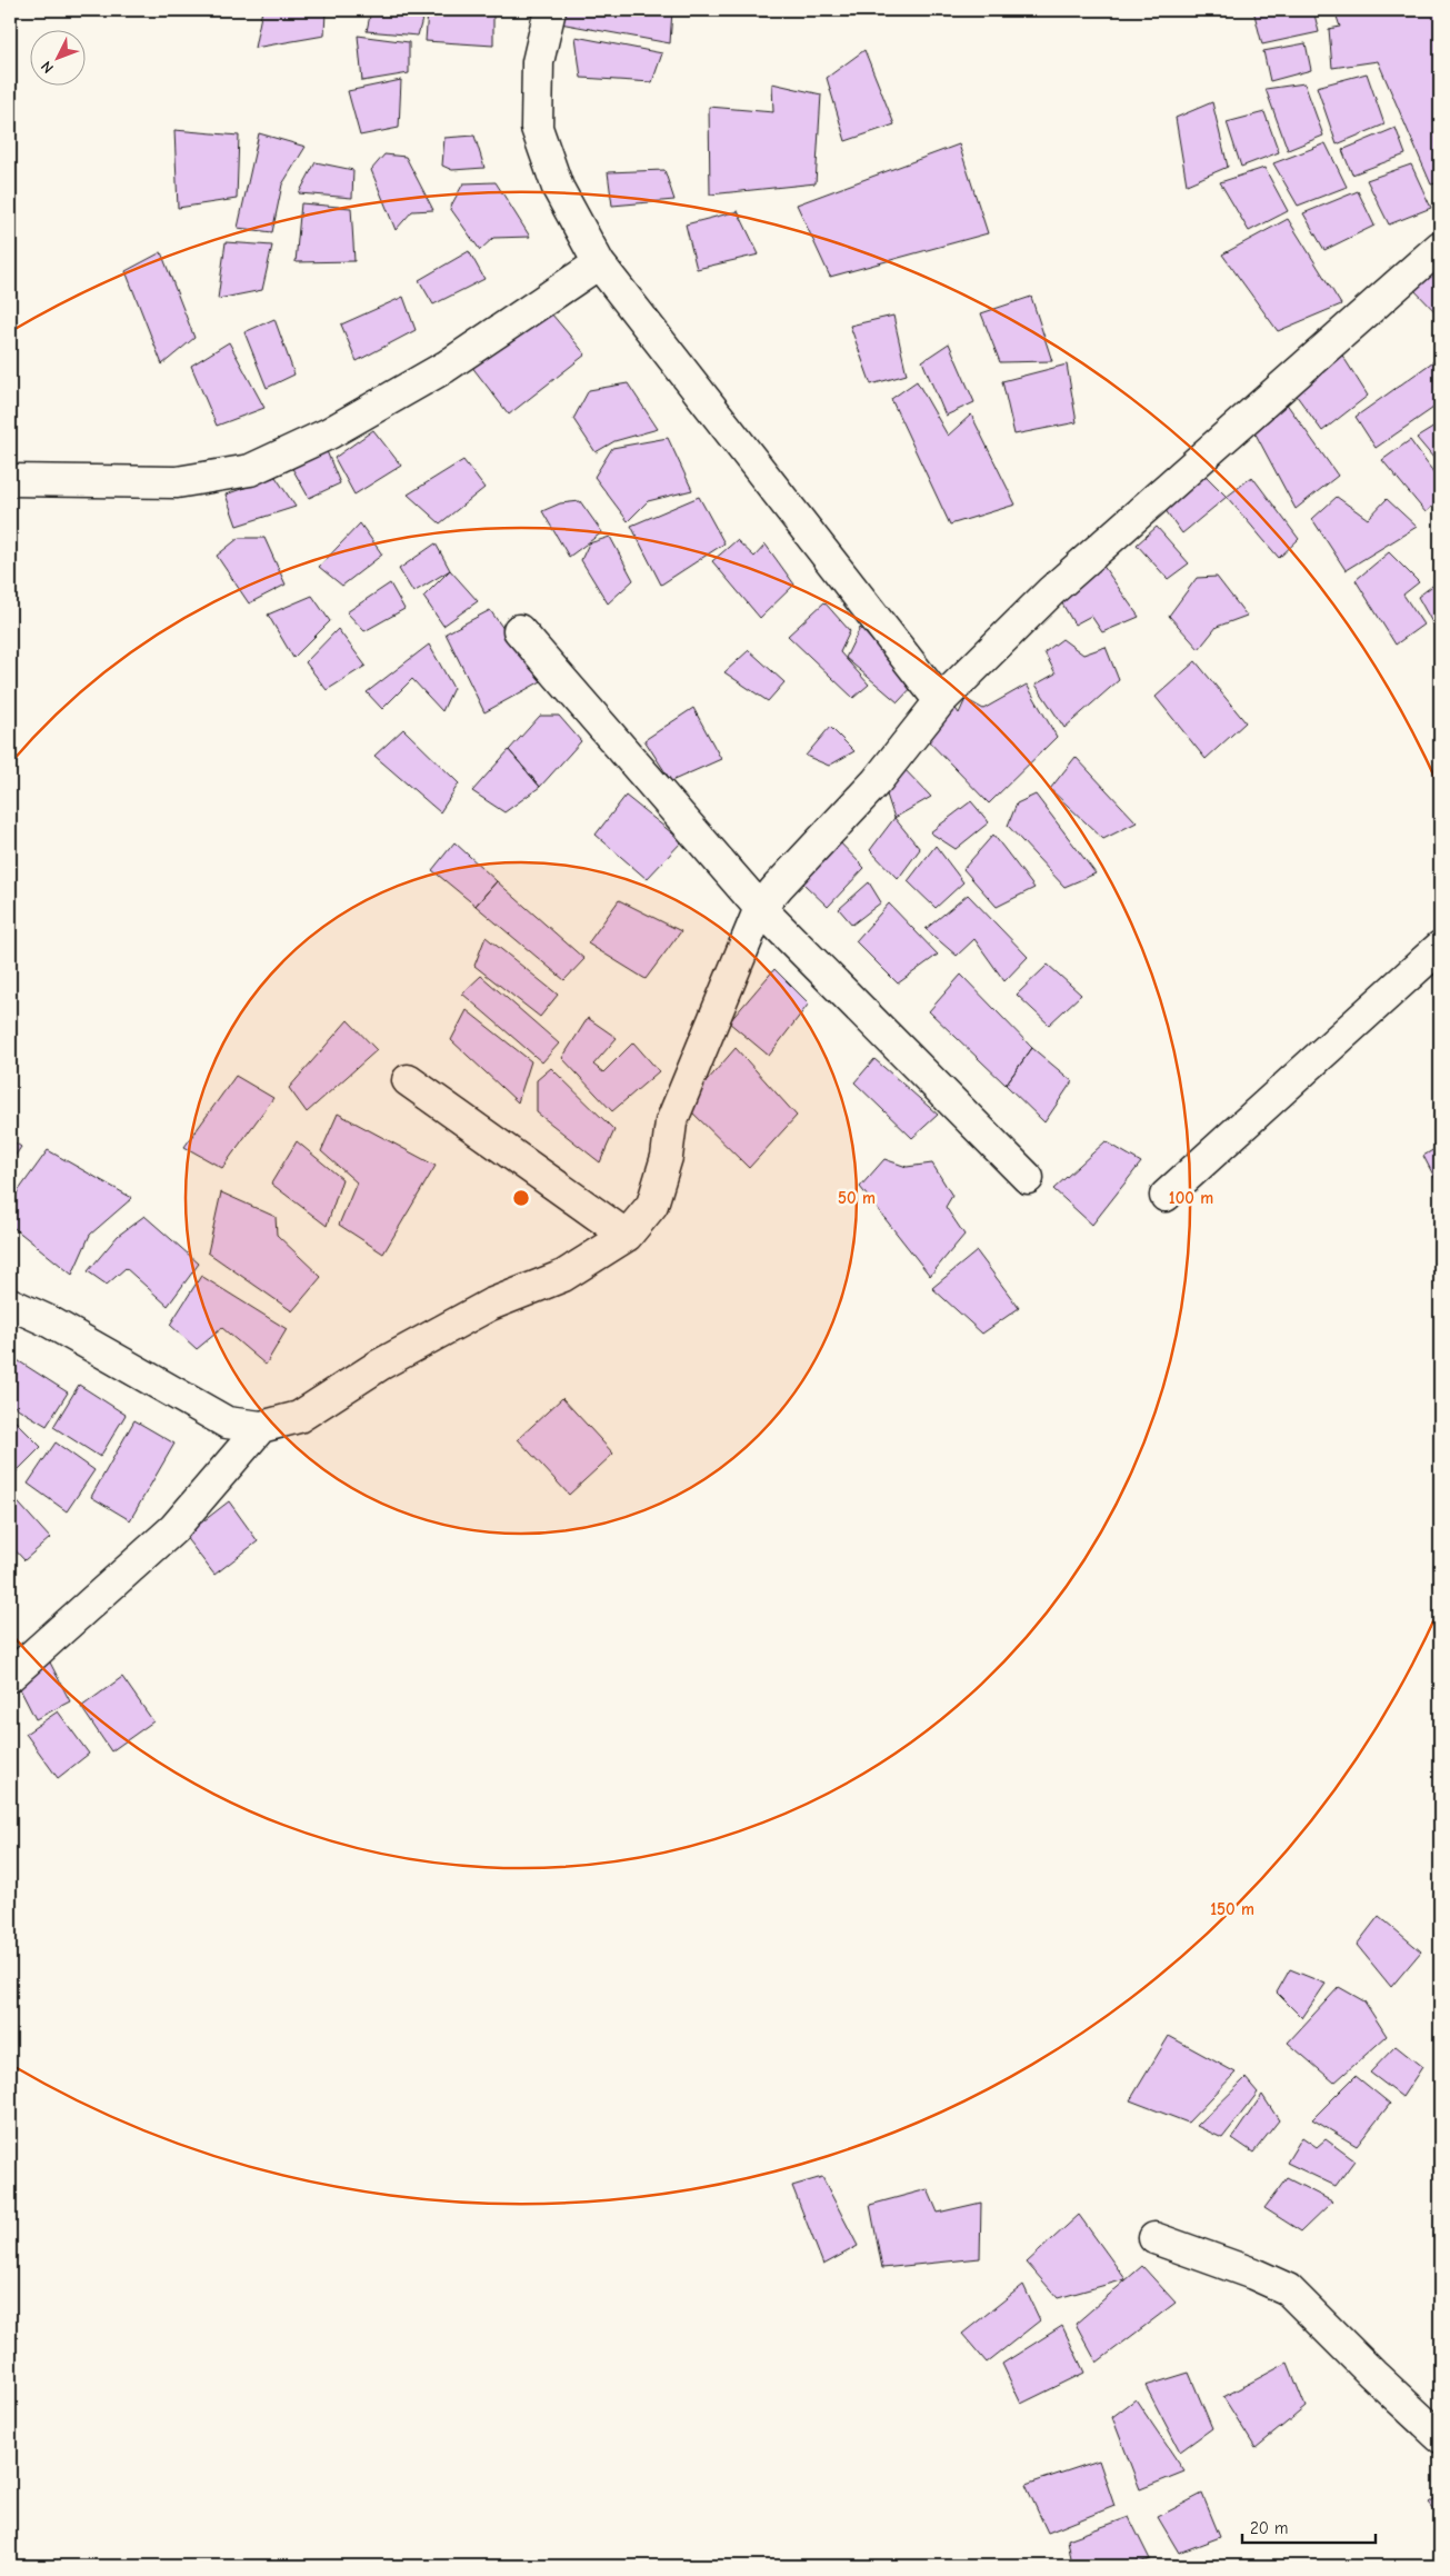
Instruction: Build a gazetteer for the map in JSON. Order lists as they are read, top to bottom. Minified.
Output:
{"scale_bar":"20 m","north":"bottom left","rings":["50 m","100 m","150 m"]}
